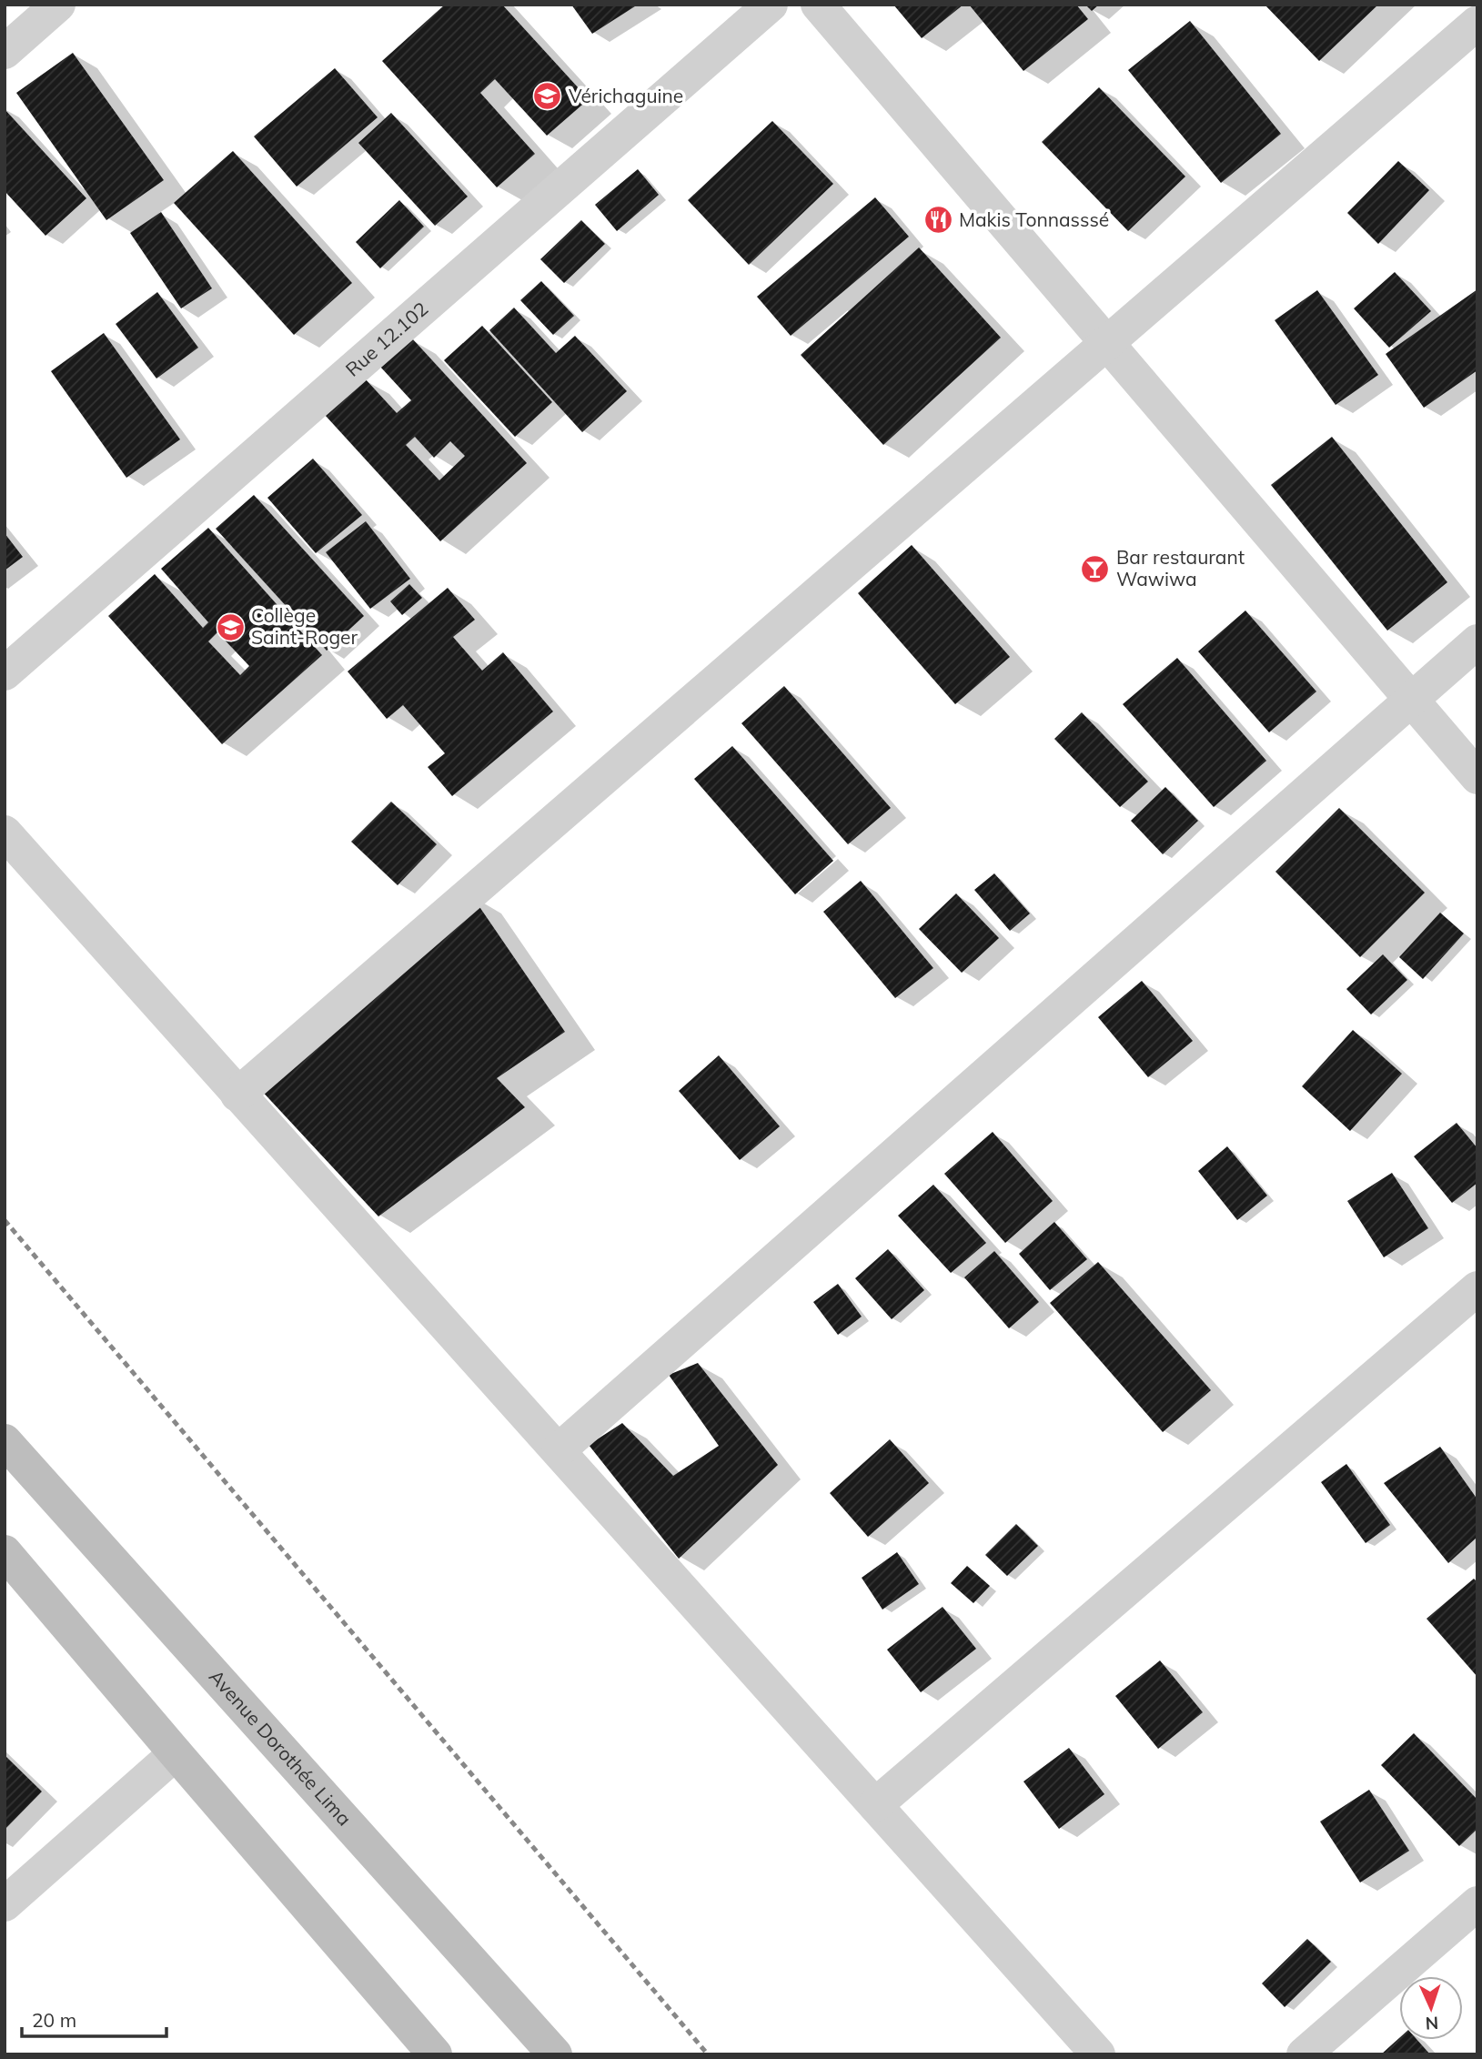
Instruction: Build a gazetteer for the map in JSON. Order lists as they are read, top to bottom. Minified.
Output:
{"streets":{"main road":["Avenue Dorothée Lima"],"street":["Rue 12.102"]},"places":{"school or university":["Vérichaguine","Collège Saint-Roger"],"restaurant":["Makis Tonnasssé"],"bar":["Bar restaurant Wawiwa"]},"scale_bar":"20 m","north":"bottom"}
